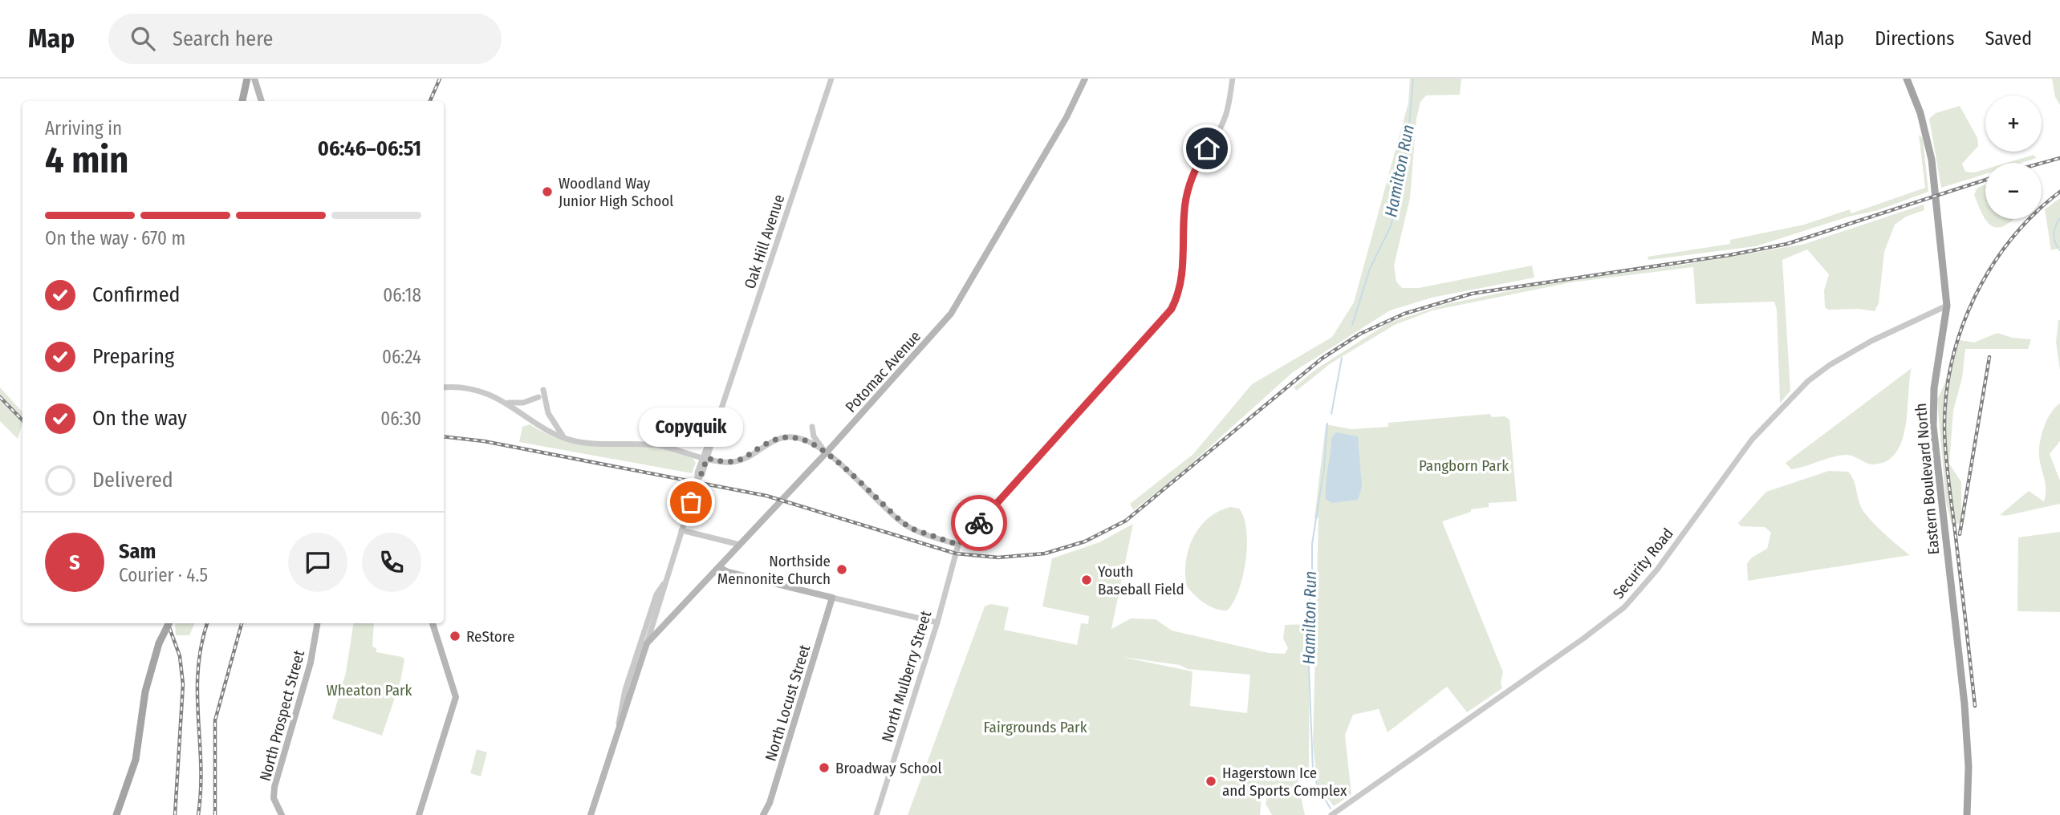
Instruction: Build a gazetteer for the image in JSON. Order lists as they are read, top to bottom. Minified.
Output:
{"streets":{"main road":["Oak Hill Avenue","Potomac Avenue","Eastern Boulevard North","North Locust Street","North Prospect Street"],"street":["Security Road","North Mulberry Street"]},"crossings":[["Oak Hill Avenue","Potomac Avenue"],["Eastern Boulevard North","Security Road"]],"water":["Hamilton Run"],"parks":["Pangborn Park","Wheaton Park","Fairgrounds Park"],"places":["Woodland Way Junior High School","Copyquik","Northside Mennonite Church","Youth Baseball Field","ReStore","Broadway School","Hagerstown Ice and Sports Complex"],"page":{"header":"Map","search":"Search here","nav":["Map","Directions","Saved"],"map_buttons":["+","−"],"heading":["4 min","Arriving in","06:46–06:51"],"panel":["Sam","Courier · 4.5"],"bar":"On the way · 670 m","list":[["Confirmed","06:18"],["Preparing","06:24"],["On the way","06:30"],"Delivered"],"bubble":"Copyquik","round":"S"}}
